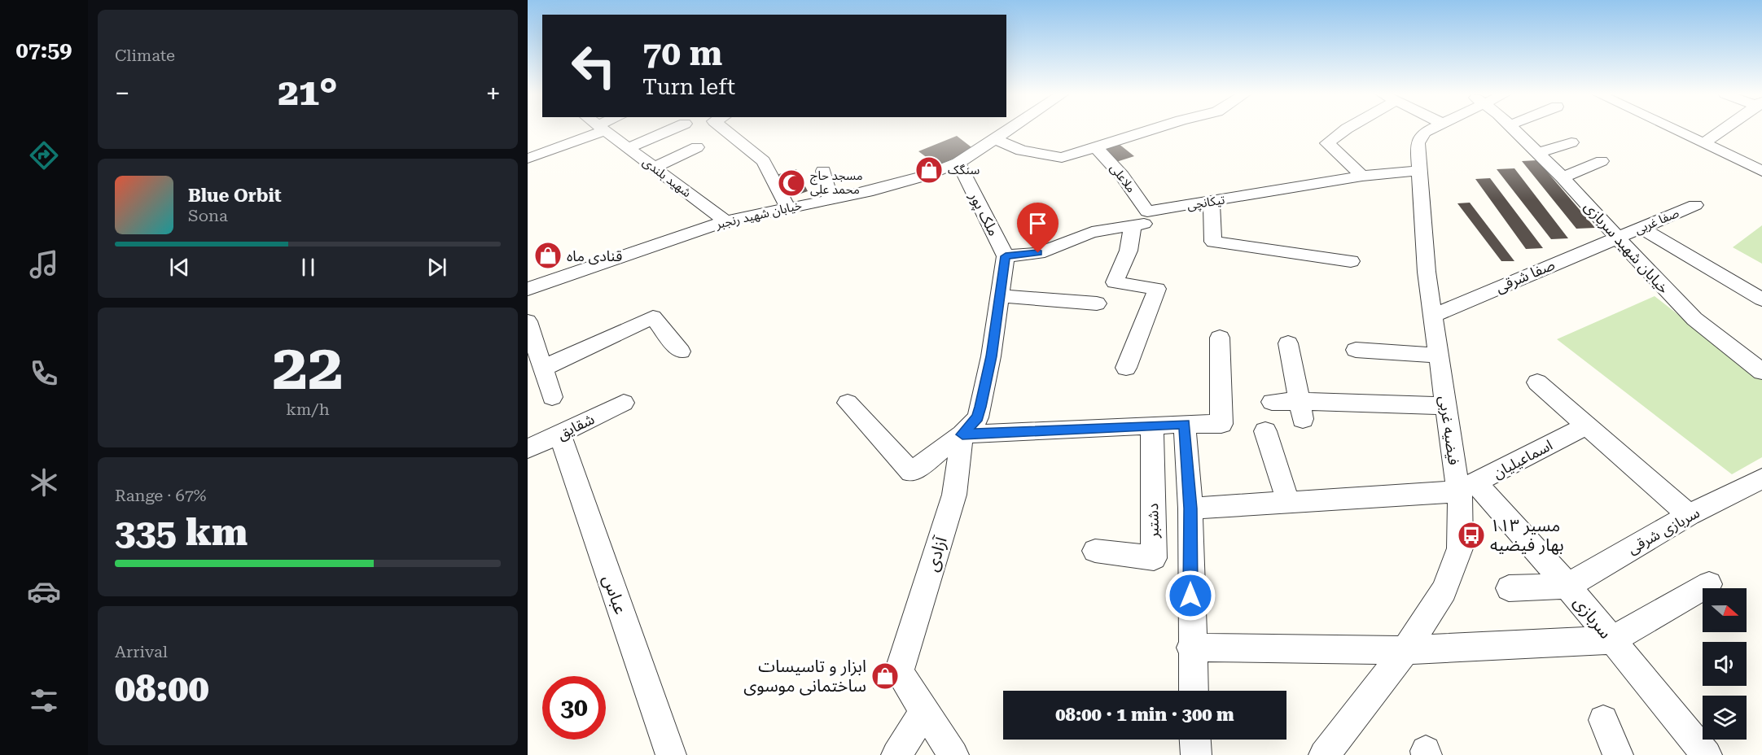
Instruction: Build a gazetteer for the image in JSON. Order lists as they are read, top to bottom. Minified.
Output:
{"streets":{"street":["شهید بلندی","ملاعلی","تیکانچی","ملک پور","خیابان شهید رنجبر","صفا غربی","خیابان شهید سربازی","صفا شرقی","شقایق","فیضیه غربی","اسماعیلیان","دشتبر","سربازی شرقی","آزادی","عباس","سربازی"]},"crossings":[["شهید بلندی","خیابان شهید رنجبر"],["ملاعلی","تیکانچی"],["تیکانچی","فیضیه غربی"],["ملک پور","خیابان شهید رنجبر"],["صفا غربی","خیابان شهید سربازی"],["صفا غربی","صفا شرقی"],["خیابان شهید سربازی","صفا شرقی"],["صفا شرقی","فیضیه غربی"],["شقایق","عباس"],["فیضیه غربی","اسماعیلیان"],["فیضیه غربی","سربازی"],["اسماعیلیان","سربازی"],["سربازی شرقی","سربازی"]],"places":{"shop":["سنگک","قنادی ماه","ابزار و تاسیسات ساختمانی موسوی"],"mosque":["مسجد حاج محمد علی"],"bus stop":["مسیر ۱۱۳ بهار فیضیه"]},"north":"right","page":{"tabs":"07:59","tile":["Climate",["22","km/h"],["Range · 67%","335 km"],["Arrival","08:00"]],"turn":["70 m","Turn left"],"heat":["−","21°","+"],"song":["Blue Orbit","Sona"],"limit":"30","trip":"08:00 · 1 min · 300 m"}}
